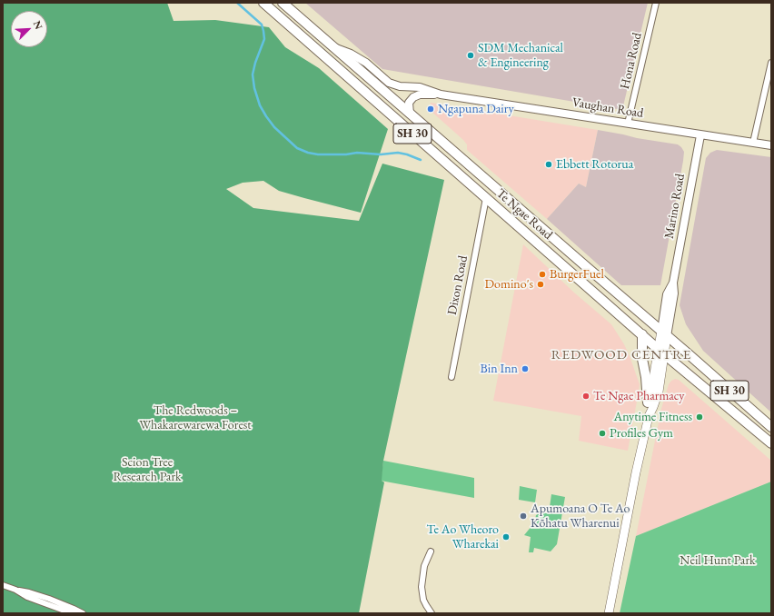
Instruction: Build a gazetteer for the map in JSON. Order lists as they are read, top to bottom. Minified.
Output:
{"streets":{"highway":["SH 30","Te Ngae Road"],"street":["Hona Road","Vaughan Road","Marino Road","Dixon Road"]},"crossings":[["Hona Road","Vaughan Road"],["Vaughan Road","Marino Road"],["Vaughan Road","Te Ngae Road"],["Marino Road","Te Ngae Road"],["Te Ngae Road","Dixon Road"]],"districts":["REDWOOD CENTRE"],"parks":["The Redwoods – Whakarewarewa Forest","Scion Tree Research Park","Neil Hunt Park"],"places":["SDM Mechanical & Engineering","Ngapuna Dairy","Ebbett Rotorua","BurgerFuel","Domino's","Bin Inn","Te Ngae Pharmacy","Anytime Fitness","Profiles Gym","Apumoana O Te Ao Kōhatu Wharenui","Te Ao Wheoro Wharekai"],"north":"top right"}
